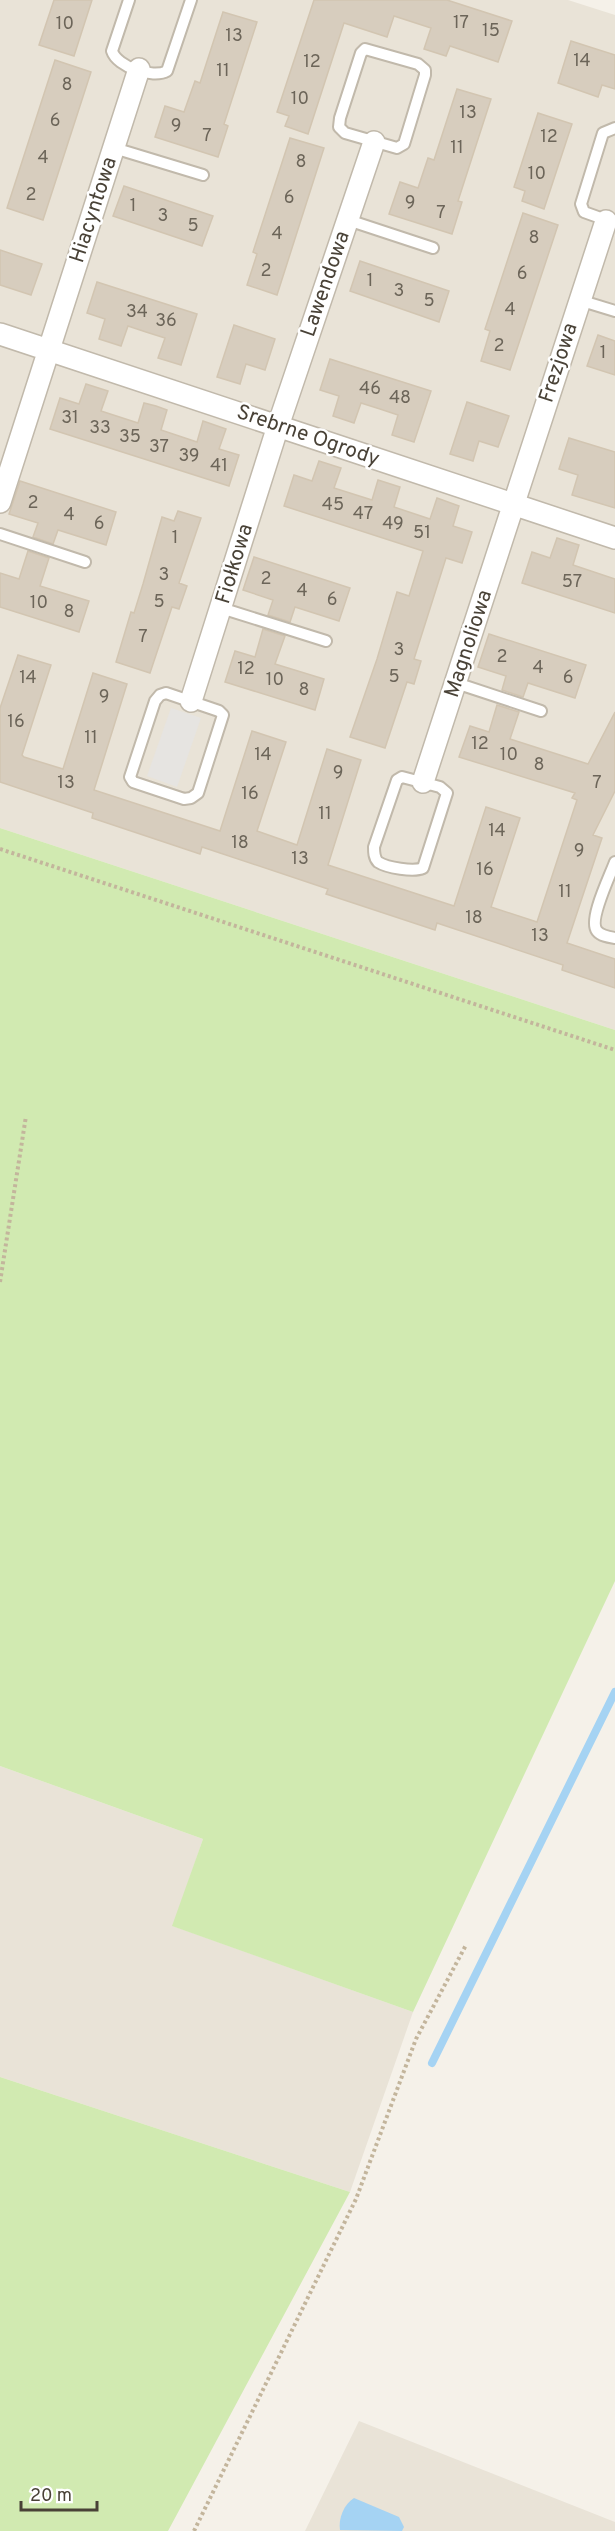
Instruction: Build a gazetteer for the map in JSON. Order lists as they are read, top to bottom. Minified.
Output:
{"streets":{"street":["Hiacyntowa","Lawendowa","Frezjowa","Srebrne Ogrody","Fiołkowa","Magnoliowa"]},"crossings":[["Hiacyntowa","Srebrne Ogrody"],["Lawendowa","Srebrne Ogrody"],["Lawendowa","Fiołkowa"],["Frezjowa","Srebrne Ogrody"],["Frezjowa","Magnoliowa"],["Srebrne Ogrody","Fiołkowa"],["Srebrne Ogrody","Magnoliowa"]],"house_numbers":["17","10","15","13","14","12","11","8","10","13","6","9","7","12","11","4","8","10","2","6","9","1","7","3","5","4","8","2","6","1","3","5","4","34","36","2","1","46","48","31","33","35","37","39","41","2","45","47","4","6","49","51","1","3","2","57","4","6","5","10","8","7","3","2","4","12","5","14","6","10","8","9","16","11","12","14","10","8","9","13","7","16","11","14","18","9","13","16","11","18","13"],"scale_bar":"20 m"}
